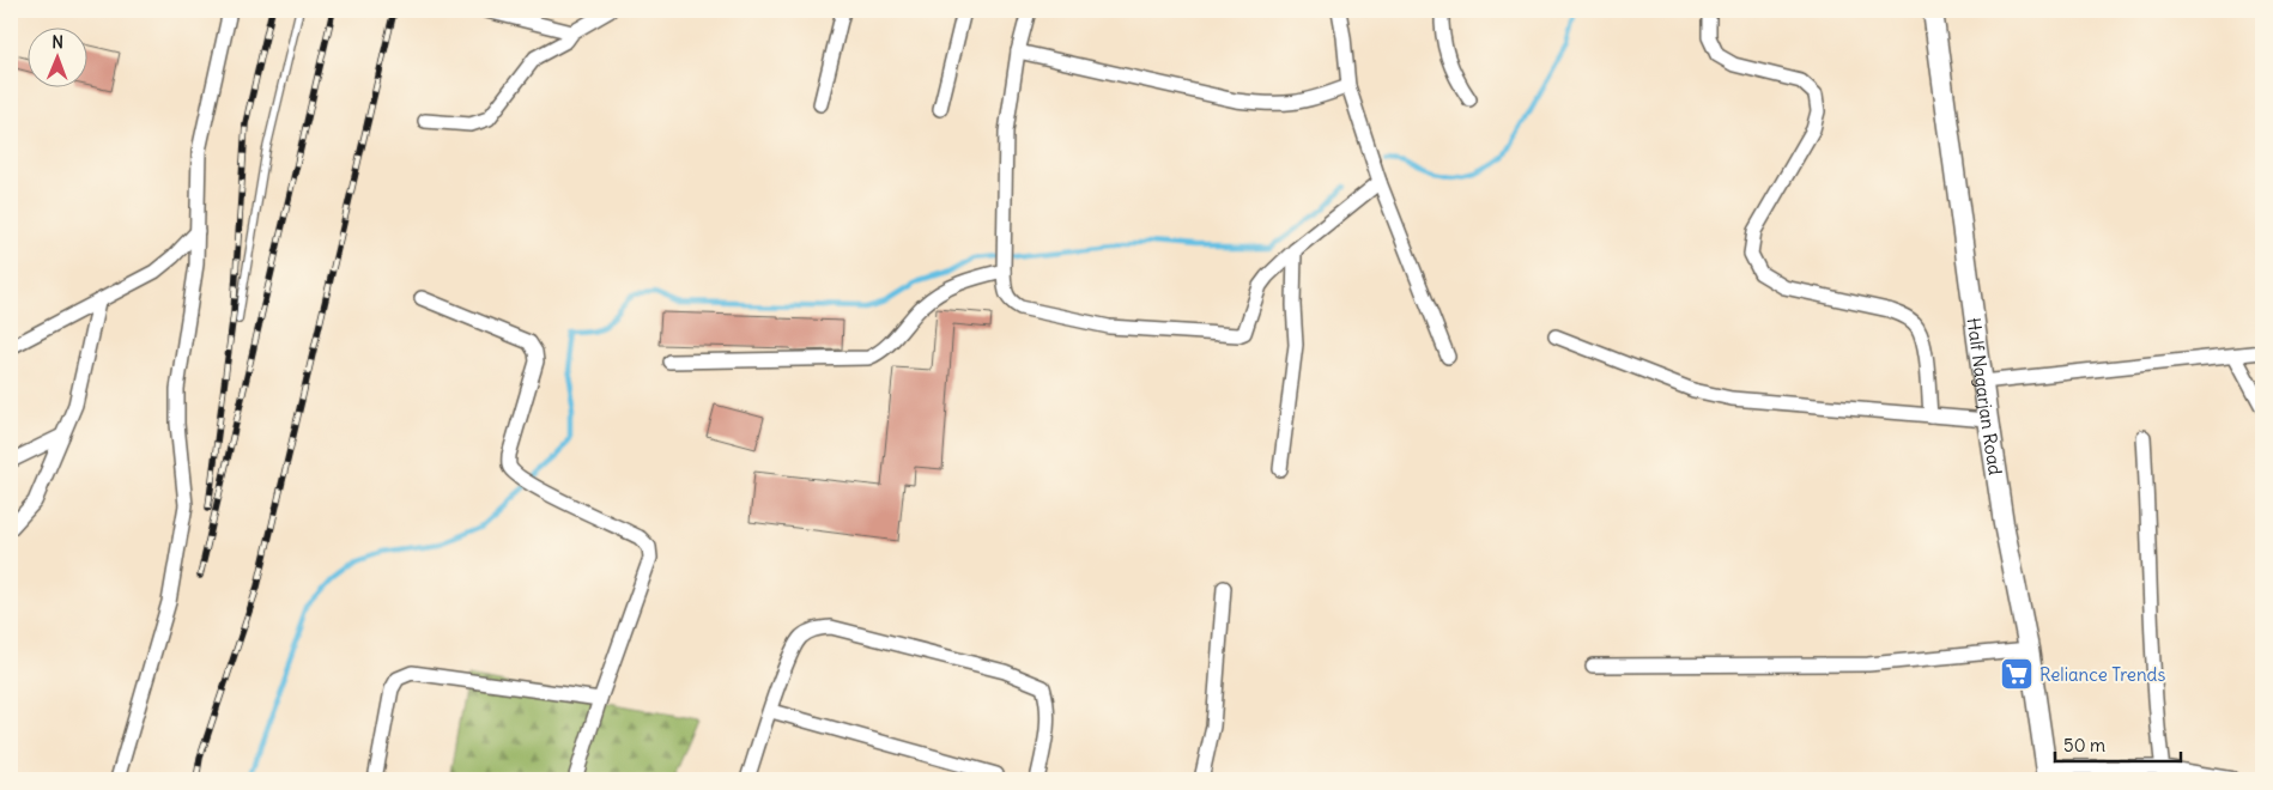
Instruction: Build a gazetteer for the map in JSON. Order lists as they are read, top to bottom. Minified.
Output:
{"streets":{"main road":["Half Nagarjan Road"]},"places":{"supermarket":["Reliance Trends"]},"scale_bar":"50 m","north":"top"}
